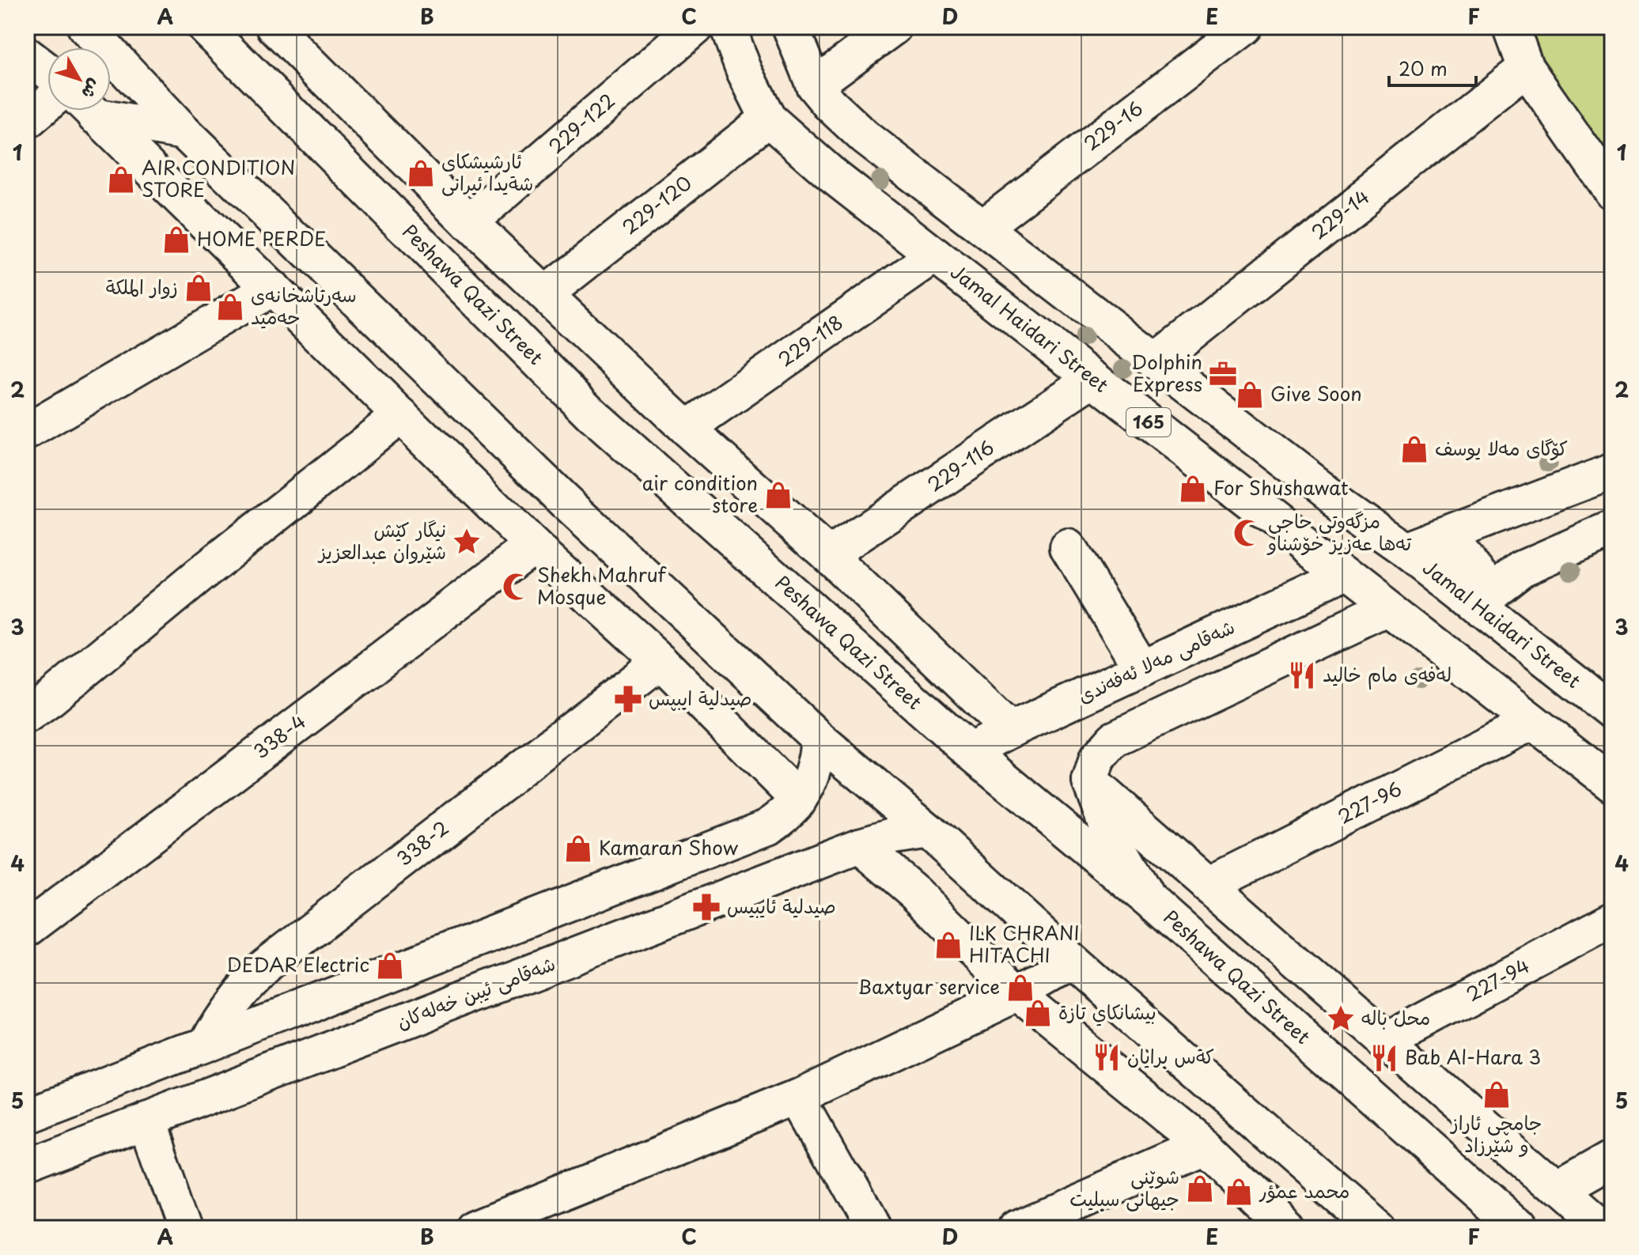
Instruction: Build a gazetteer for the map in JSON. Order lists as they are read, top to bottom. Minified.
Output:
{"streets":{"main road":["229-122","229-16","229-120","229-14","Peshawa Qazi Street","Jamal Haidari Street","229-118","165","229-116","شەقامی مەلا ئەفەندی","338-4","227-96","338-2","227-94","شەقامی ئیبن خەلەکان"]},"crossings":[["229-16","Jamal Haidari Street"],["229-120","Jamal Haidari Street"],["229-14","Jamal Haidari Street"],["Peshawa Qazi Street","شەقامی مەلا ئەفەندی"],["Jamal Haidari Street","229-118"],["Jamal Haidari Street","229-116"],["Jamal Haidari Street","شەقامی مەلا ئەفەندی"],["Jamal Haidari Street","227-96"]],"places":{"shop":["ئارشيشكاى شةيدا ئيرانى","AIR CONDITION STORE","HOME PERDE","زوار الملکة","سەرتاشخانەی حەمید","Give Soon","کۆگای مەلا یوسف","For Shushawat","air condition store","Kamaran Show","ILK CHRANI HITACHI","DEDAR Electric","Baxtyar service","بيشانكاي تازة","جامچی ئاراز و شێرزاد","شوێنی جیهانی سبلیت","محمد عمؤر"],"office":["Dolphin Express"],"mosque":["مزگەوتی حاجی تەها عەزیز خۆشناو","Shekh Mahruf Mosque"],"place":["نیگار کێش شێروان عبدالعزیز","محل باله"],"restaurant":["لەفەی مام خالید","كةس برايان","Bab Al-Hara 3"],"pharmacy":["صيدلية ایبپس","صيدلية ئايبيس"]},"scale_bar":"20 m","north":"bottom right","grid":{"columns":["A","B","C","D","E","F"],"rows":["1","2","3","4","5"]}}
